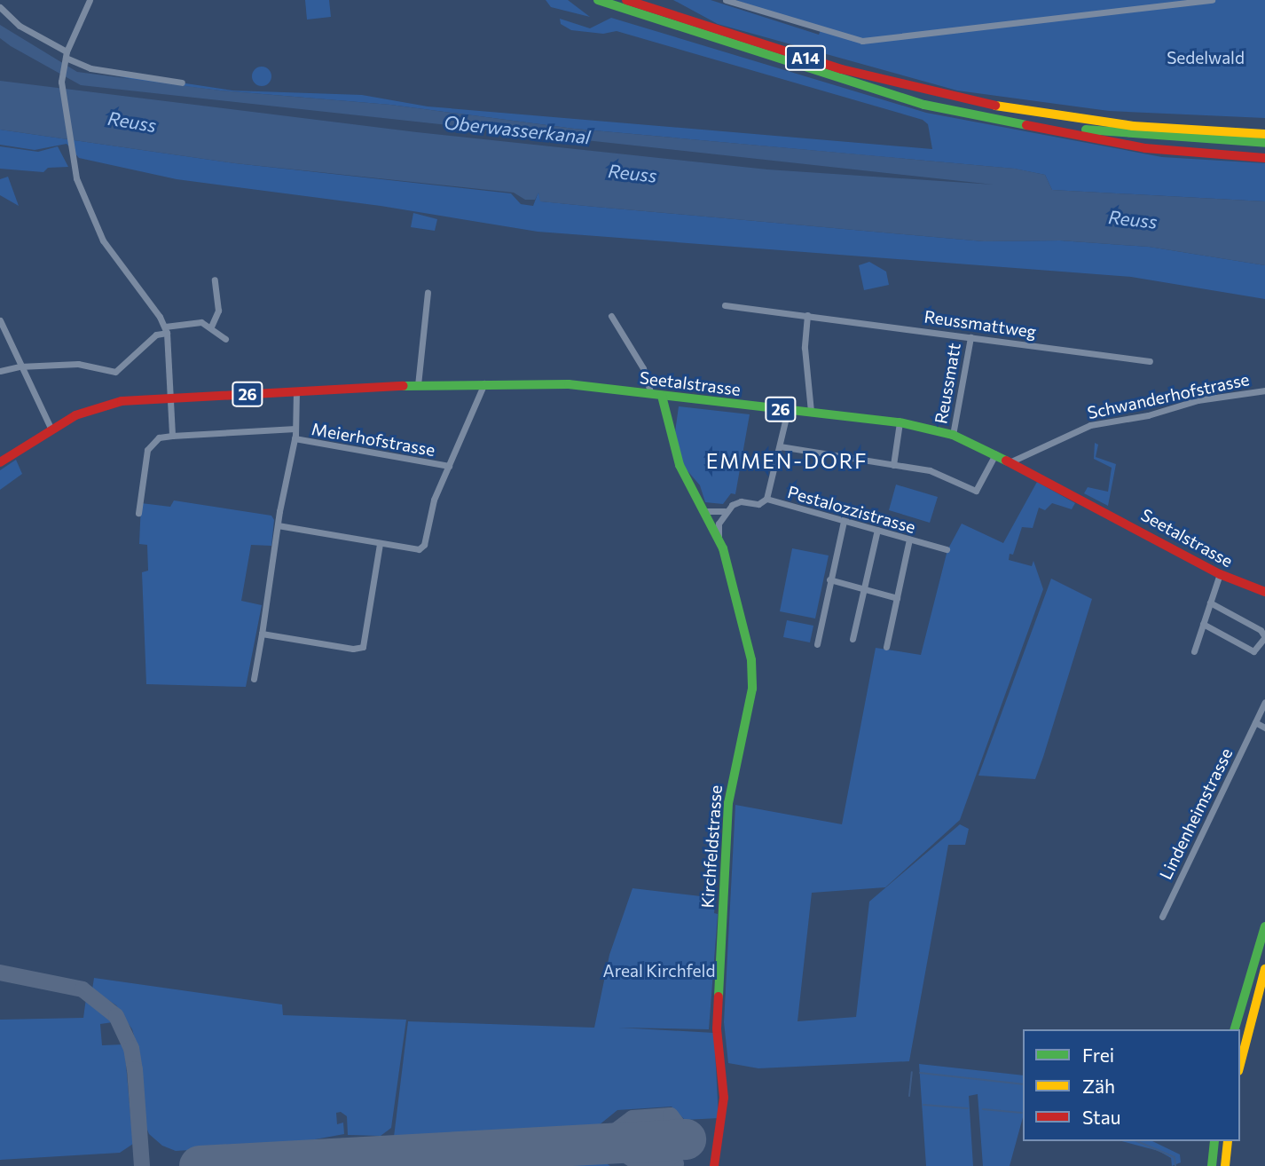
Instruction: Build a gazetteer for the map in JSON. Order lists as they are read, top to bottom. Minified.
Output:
{"streets":{"main road":["A14","Seetalstrasse","26","Kirchfeldstrasse"],"street":["Reussmattweg","Reussmatt","Schwanderhofstrasse","Meierhofstrasse","Pestalozzistrasse","Lindenheimstrasse"]},"crossings":[["Reussmattweg","Reussmatt"],["Seetalstrasse","Reussmatt"],["Seetalstrasse","Schwanderhofstrasse"],["Seetalstrasse","Meierhofstrasse"],["Seetalstrasse","Pestalozzistrasse"],["Seetalstrasse","Kirchfeldstrasse"]],"districts":["EMMEN-DORF"],"water":["Reuss","Oberwasserkanal"],"parks":["Sedelwald","Areal Kirchfeld"],"legend":["Frei","Zäh","Stau"]}
